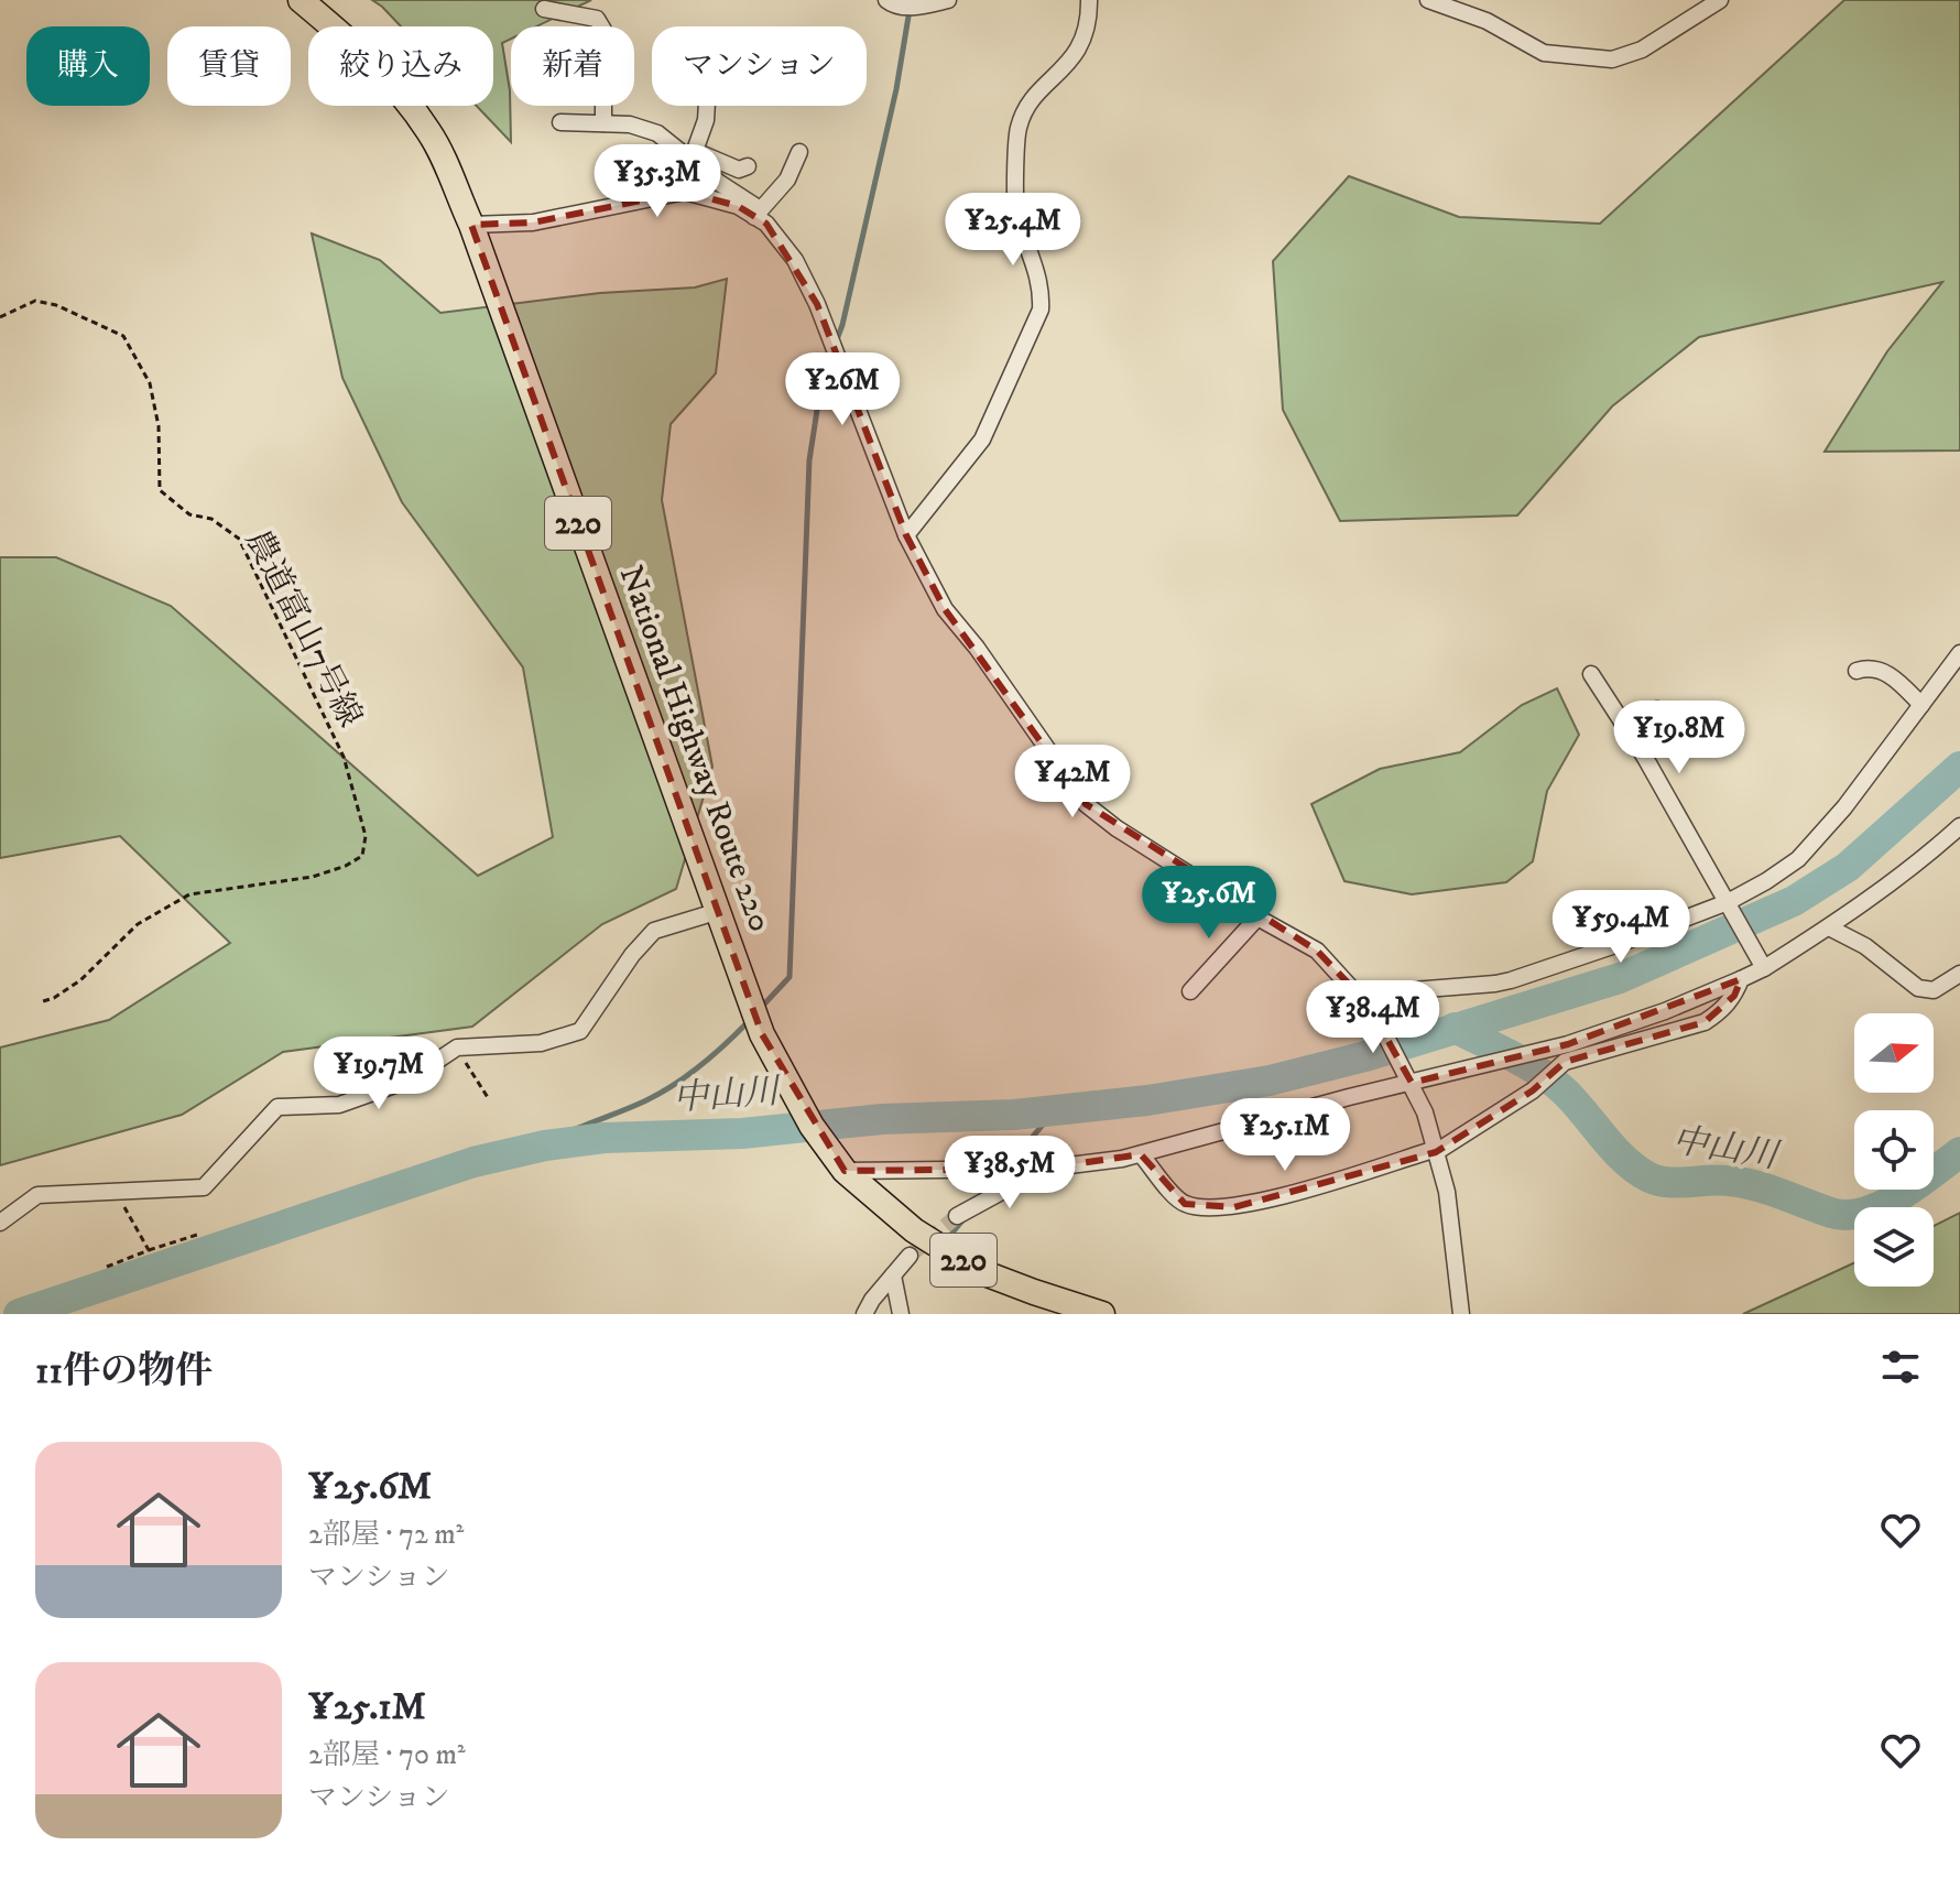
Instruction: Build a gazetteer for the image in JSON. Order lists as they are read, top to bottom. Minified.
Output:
{"streets":{"highway":["220","National Highway Route 220"],"path":["農道富山7号線"]},"water":["中山川"],"north":"right","page":{"chip":["購入","賃貸","絞り込み","新着","マンション"],"price":["¥35.3M","¥25.4M","¥26M","¥19.8M","¥42M","¥25.6M","¥59.4M","¥38.4M","¥19.7M","¥25.1M","¥38.5M"],"heading":"11件の物件","list":[{"name":"¥25.6M","note":"2部屋 · 72 m² · マンション"},{"name":"¥25.1M","note":"2部屋 · 70 m² · マンション"}]}}
